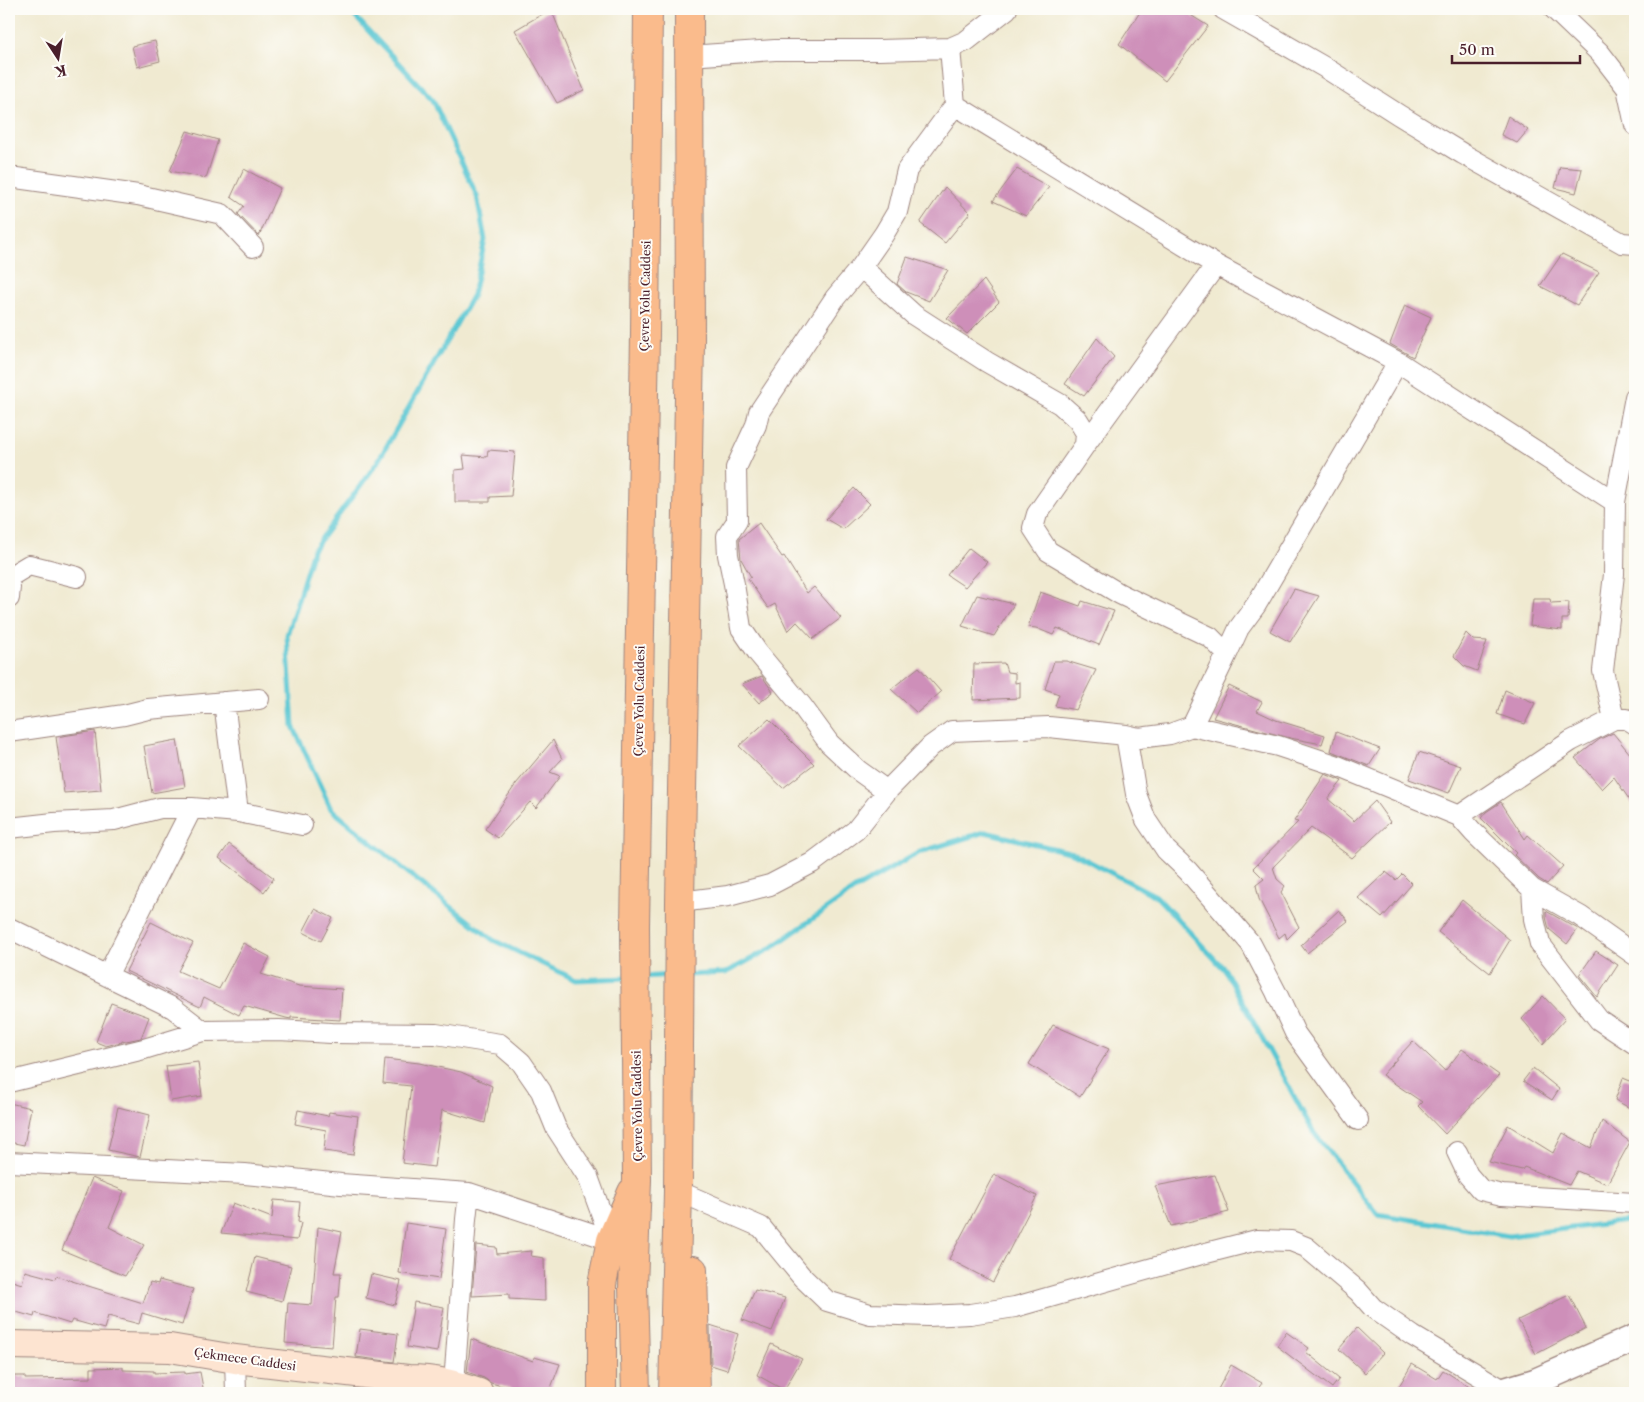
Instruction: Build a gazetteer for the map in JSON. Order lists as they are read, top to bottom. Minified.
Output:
{"streets":{"highway":["Çevre Yolu Caddesi"],"main road":["Çekmece Caddesi"]},"scale_bar":"50 m","north":"bottom"}
